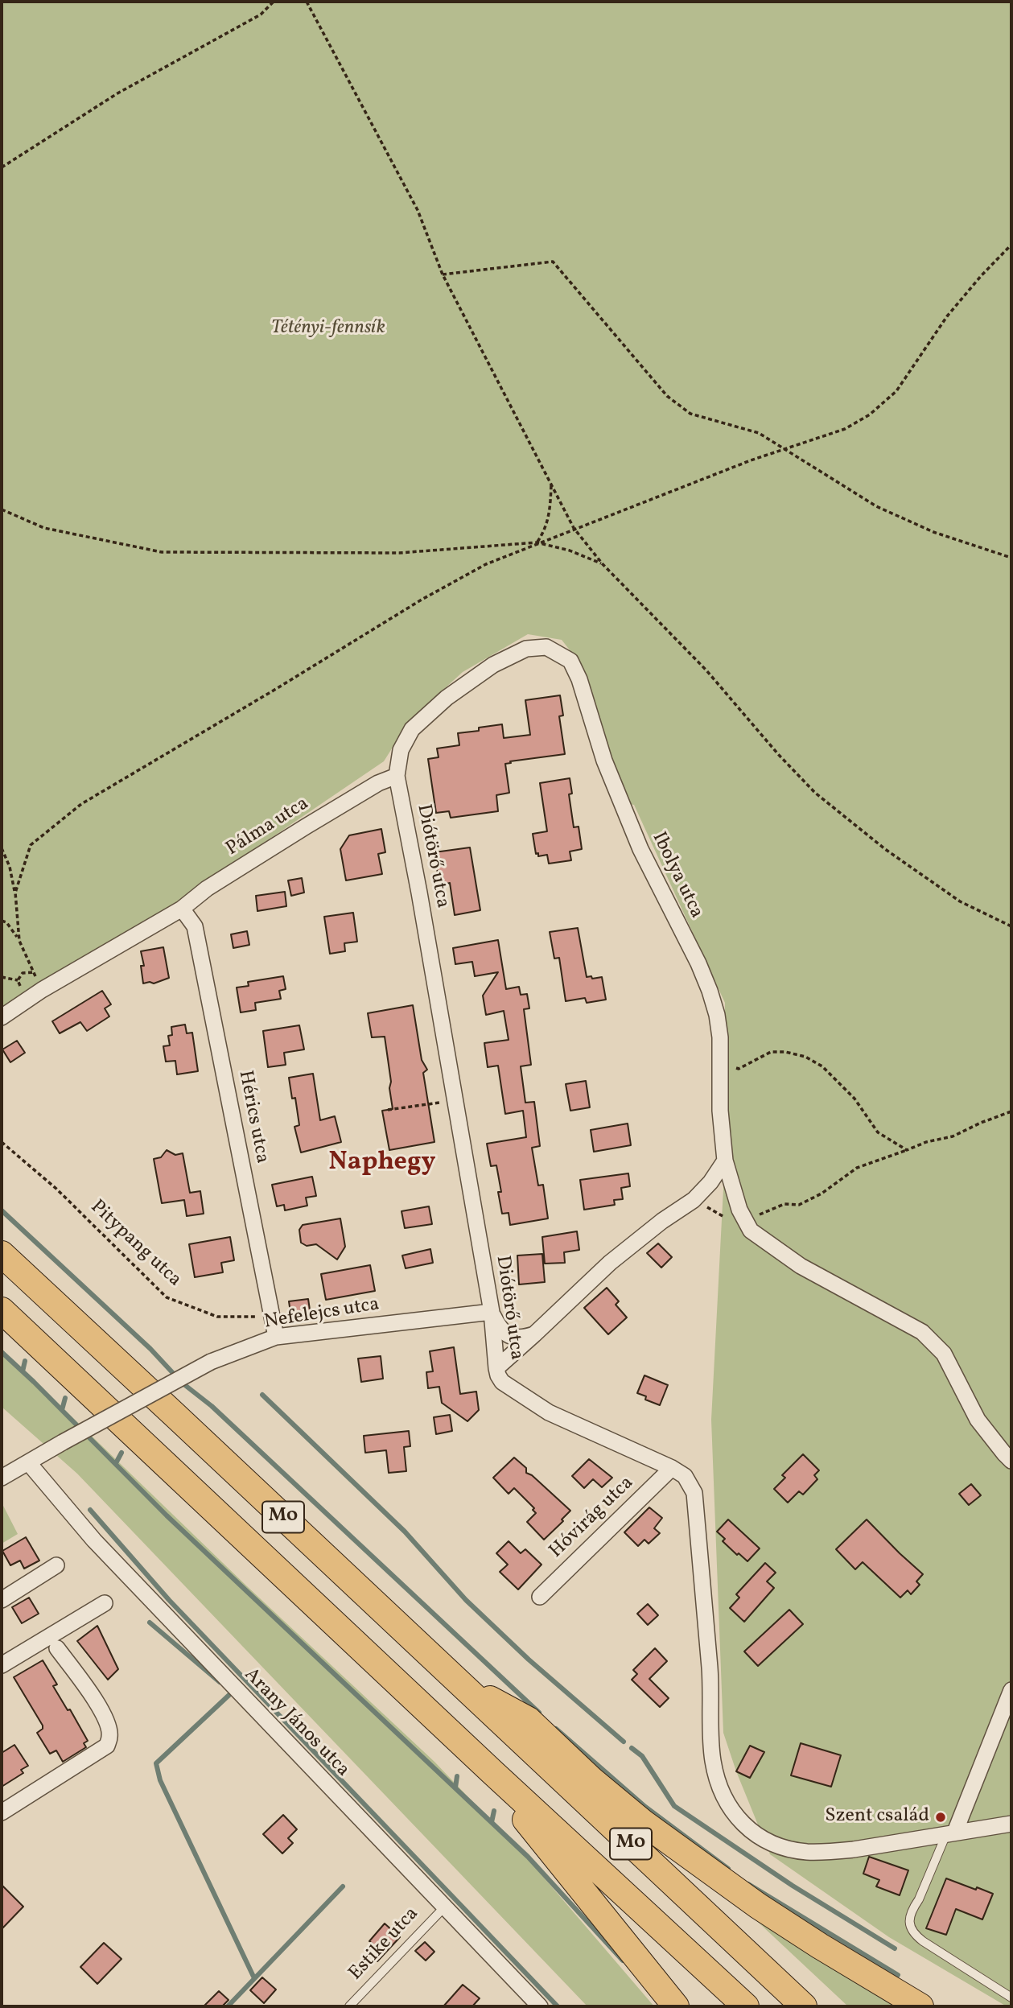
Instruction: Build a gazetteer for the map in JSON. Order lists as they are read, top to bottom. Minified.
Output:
{"streets":{"highway":["M0"],"street":["Pálma utca","Diótörő utca","Ibolya utca","Hérics utca","Nefelejcs utca","Hóvirág utca","Arany János utca"],"lane":["Estike utca"],"path":["Pitypang utca"]},"crossings":[["Pálma utca","Diótörő utca"],["Pálma utca","Ibolya utca"],["Pálma utca","Hérics utca"],["Diótörő utca","Ibolya utca"],["Diótörő utca","Nefelejcs utca"],["Diótörő utca","Hóvirág utca"],["Hérics utca","Pitypang utca"],["Hérics utca","Nefelejcs utca"],["Nefelejcs utca","Arany János utca"],["Arany János utca","Estike utca"]],"districts":["Naphegy"],"parks":["Tétényi-fennsík"],"places":["Szent család"]}
